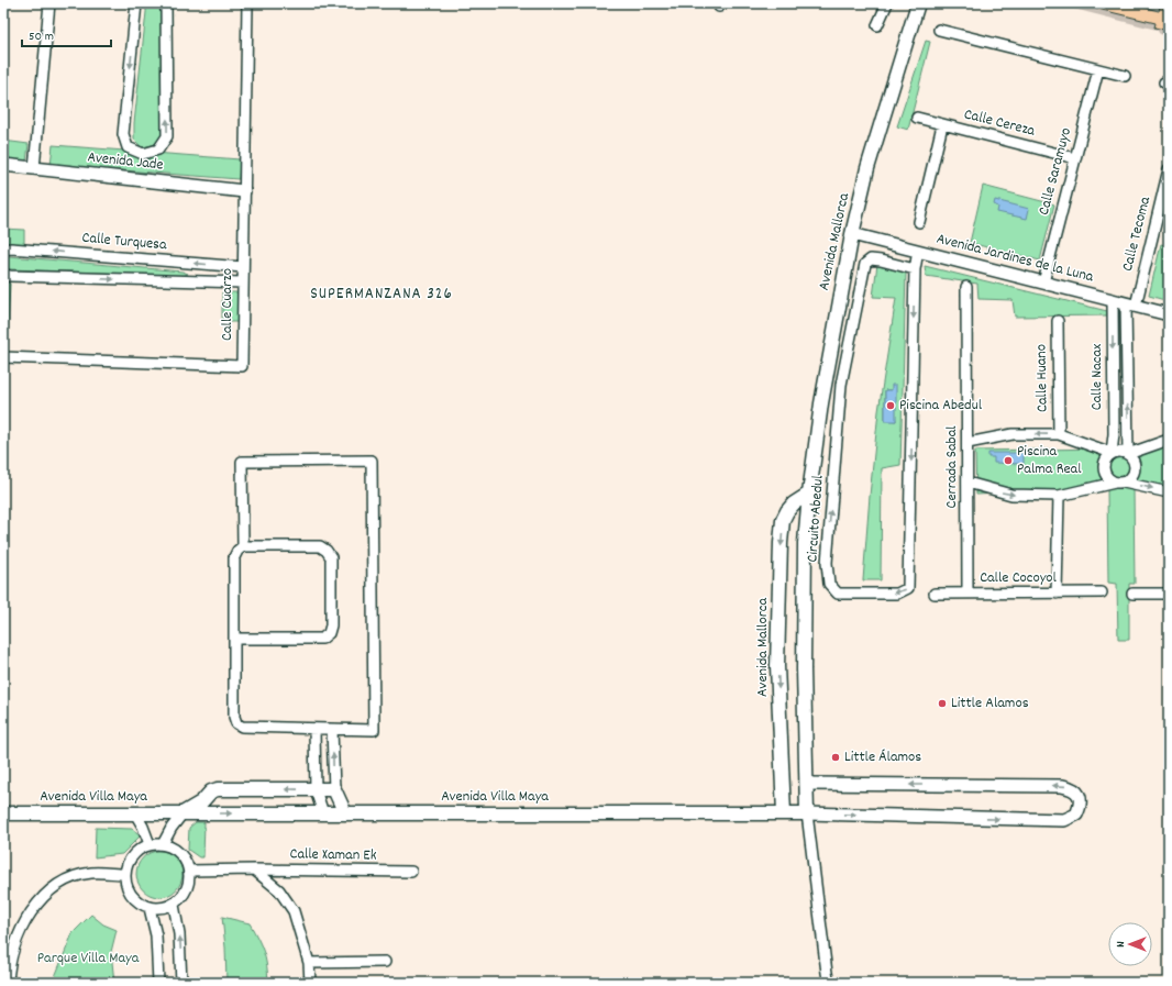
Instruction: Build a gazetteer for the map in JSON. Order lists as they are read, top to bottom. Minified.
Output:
{"streets":{"main road":["Avenida Mallorca","Avenida Villa Maya"],"street":["Calle Cereza","Avenida Jade","Calle Saramuyo","Calle Tecoma","Calle Turquesa","Avenida Jardines de la Luna","Calle Cuarzo","Calle Nacax","Calle Huano","Cerrada Sabal","Circuito Abedul","Calle Cocoyol","Calle Xaman Ek"]},"crossings":[["Calle Cereza","Calle Saramuyo"],["Avenida Jade","Calle Cuarzo"],["Calle Saramuyo","Avenida Jardines de la Luna"],["Calle Tecoma","Avenida Jardines de la Luna"],["Calle Tecoma","Calle Nacax"],["Calle Turquesa","Calle Cuarzo"],["Avenida Mallorca","Avenida Jardines de la Luna"],["Avenida Mallorca","Avenida Villa Maya"],["Avenida Jardines de la Luna","Calle Nacax"],["Avenida Jardines de la Luna","Circuito Abedul"],["Cerrada Sabal","Calle Cocoyol"]],"districts":["SUPERMANZANA 326"],"parks":["Parque Villa Maya"],"places":["Piscina Abedul","Piscina Palma Real","Little Alamos","Little Álamos"],"scale_bar":"50 m","north":"left"}
